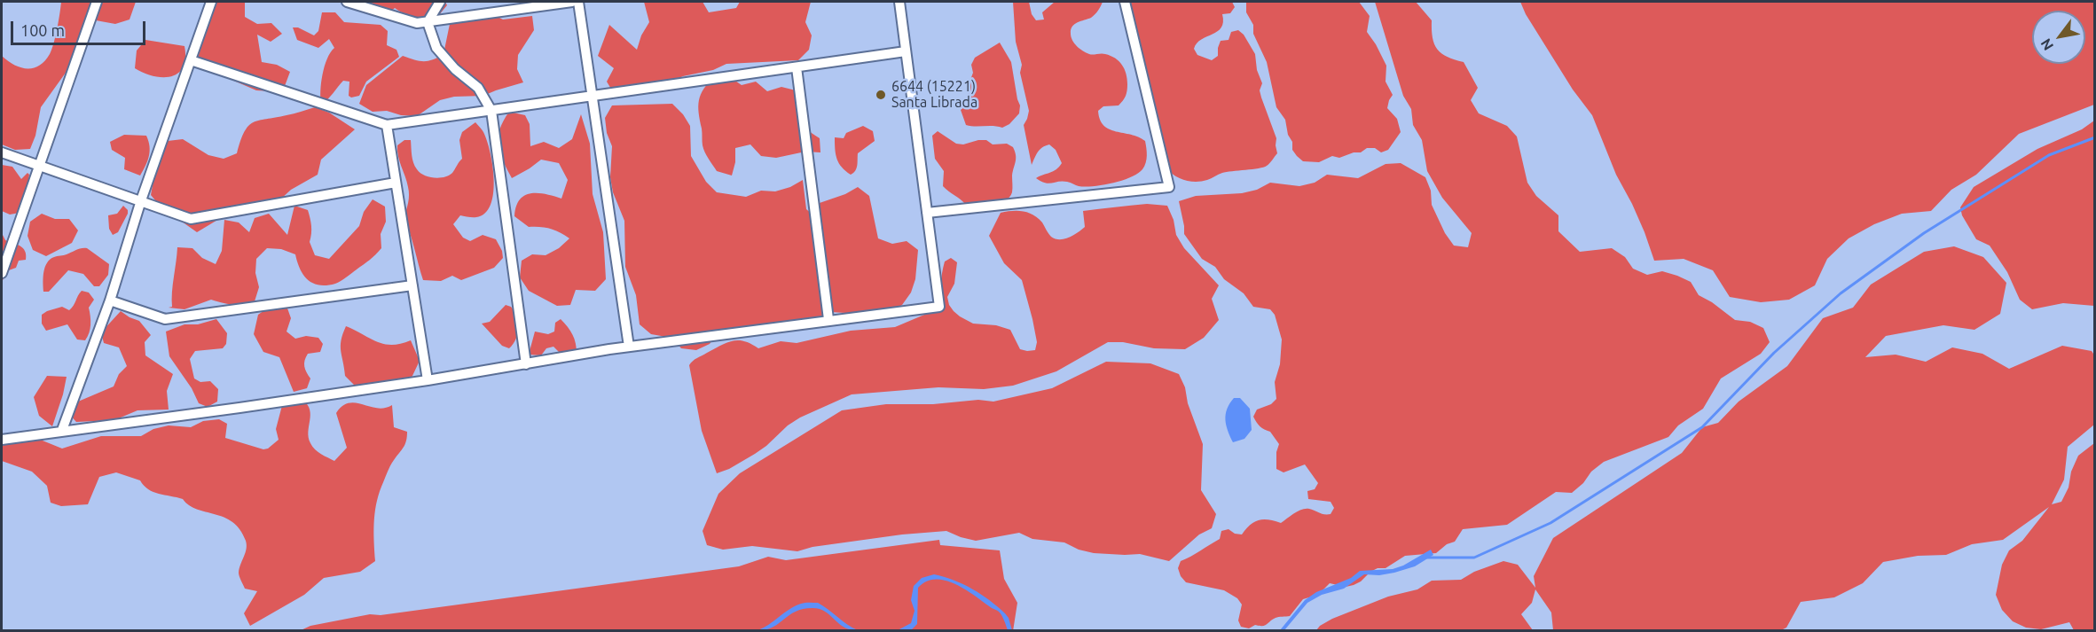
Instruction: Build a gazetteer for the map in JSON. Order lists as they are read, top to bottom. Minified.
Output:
{"places":["6644 (15221) Santa Librada"],"scale_bar":"100 m","north":"bottom left"}
